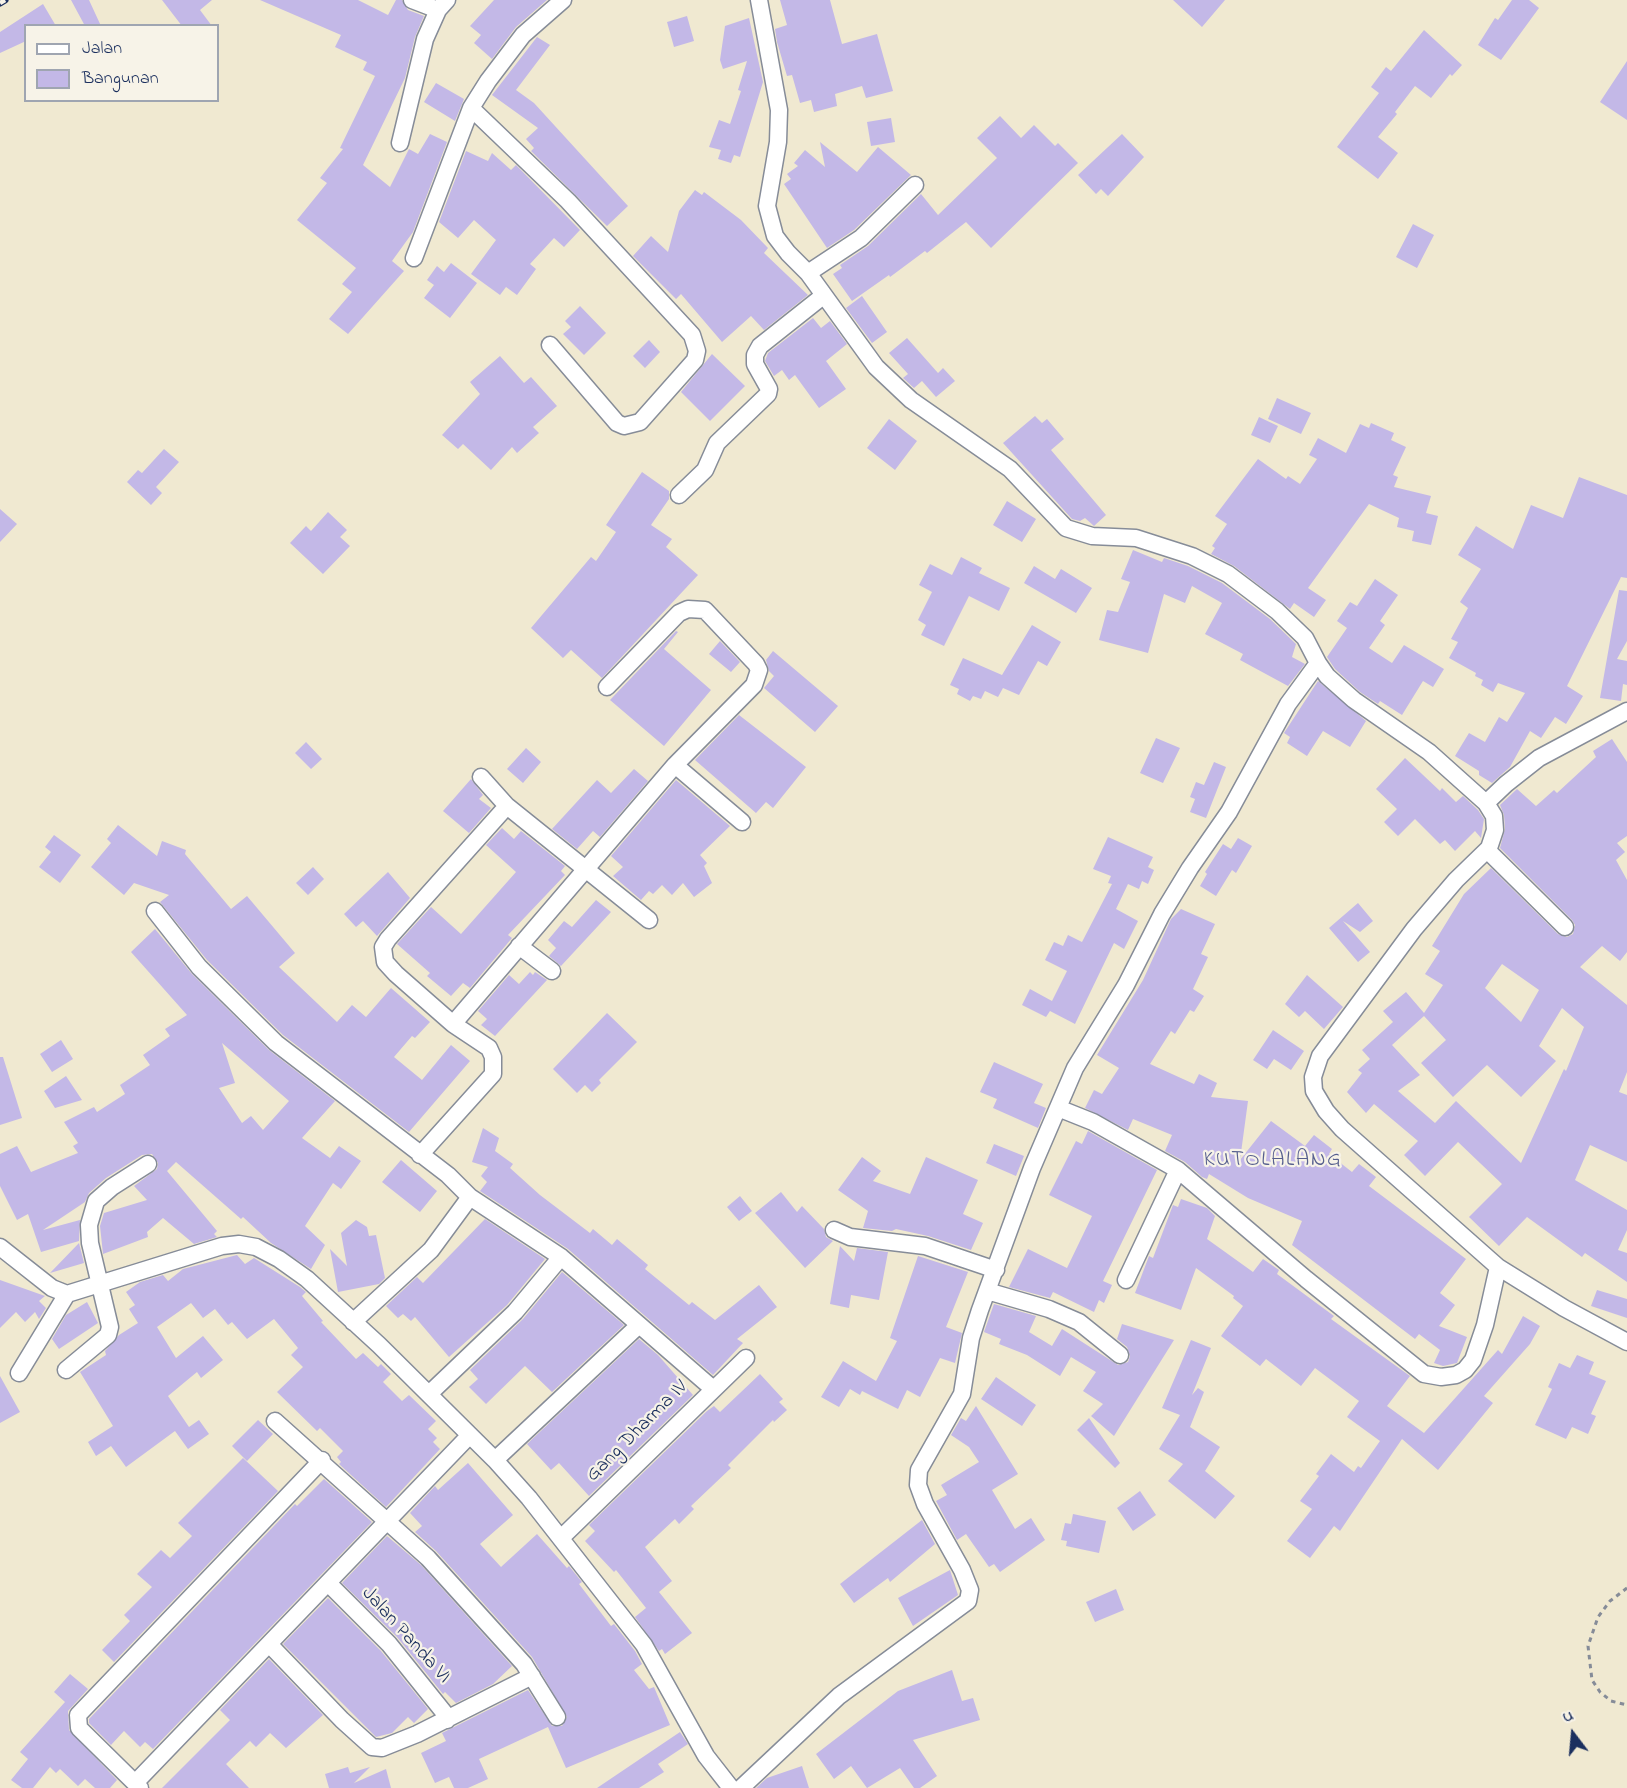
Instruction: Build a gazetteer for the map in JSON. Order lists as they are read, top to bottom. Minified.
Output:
{"streets":{"street":["Gang Dharma IV","Jalan Panda VI"]},"districts":["KUTOLALANG"],"legend":["Jalan","Bangunan"],"north":"top"}
